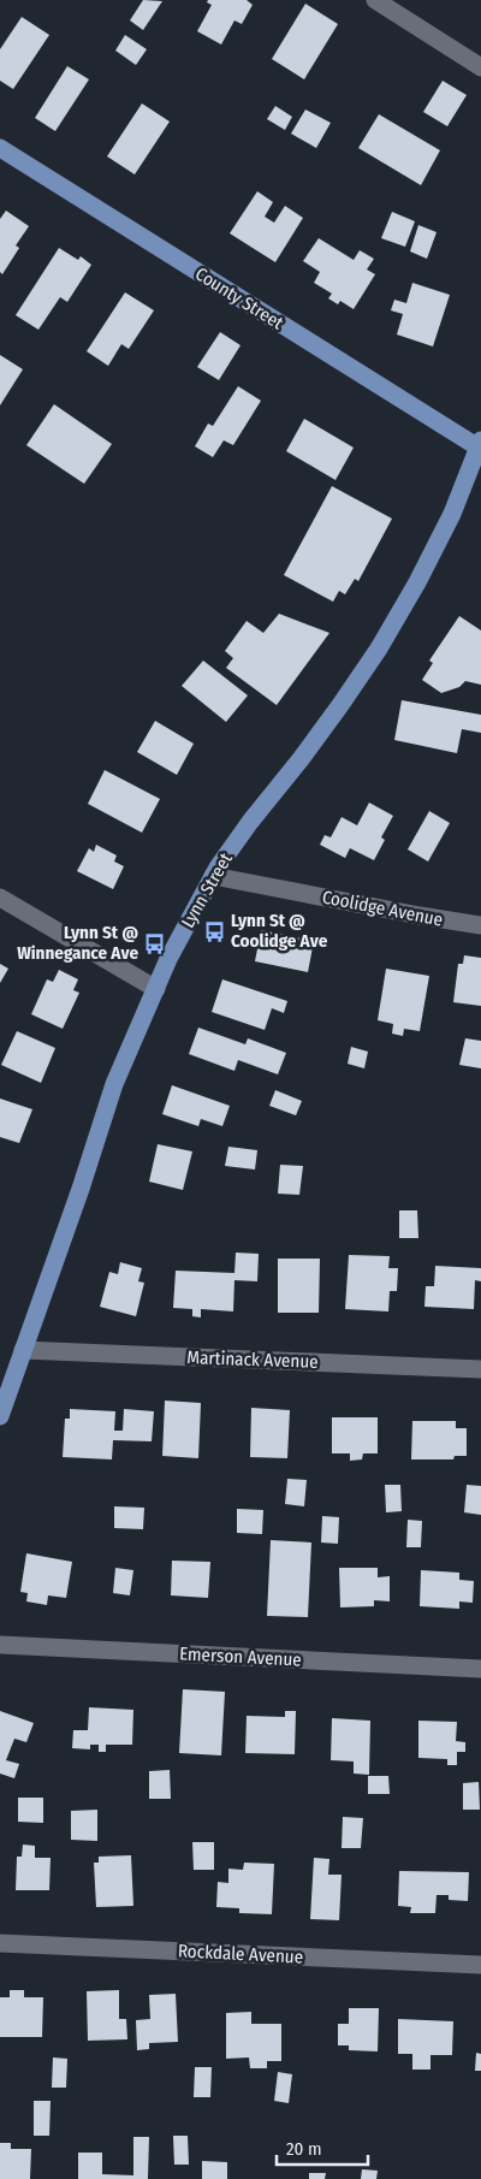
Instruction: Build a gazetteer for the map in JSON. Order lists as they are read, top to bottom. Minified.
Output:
{"streets":{"main road":["County Street","Lynn Street"],"street":["Coolidge Avenue","Martinack Avenue","Emerson Avenue","Rockdale Avenue"]},"crossings":[["County Street","Lynn Street"],["Lynn Street","Coolidge Avenue"],["Lynn Street","Martinack Avenue"]],"places":{"bus stop":["Lynn St @ Coolidge Ave","Lynn St @ Winnegance Ave"]},"scale_bar":"20 m"}
